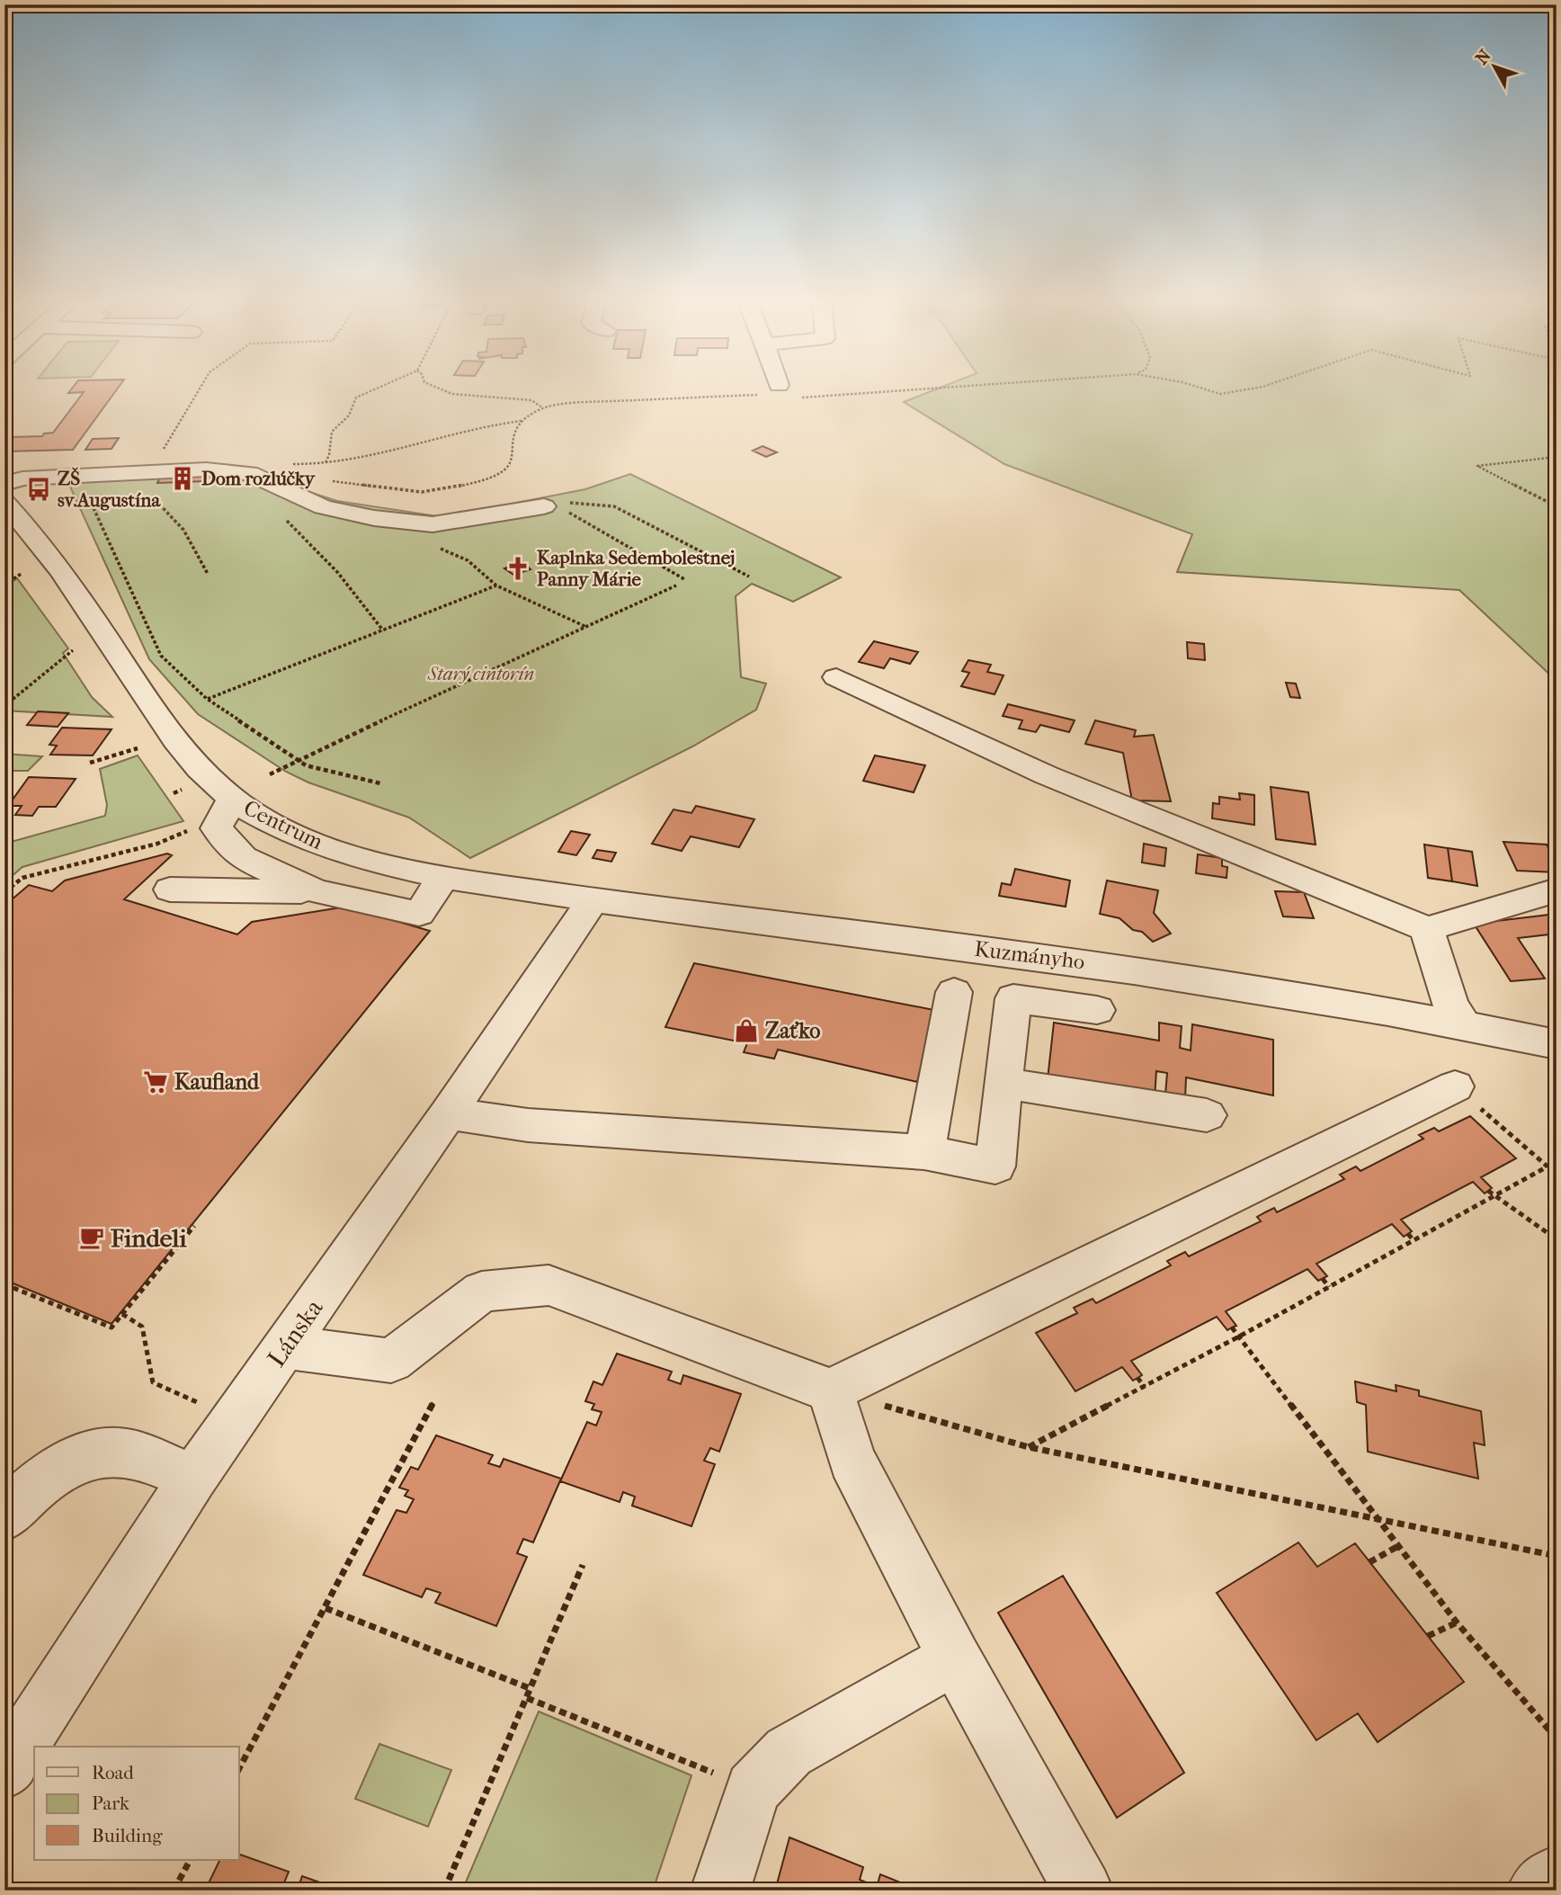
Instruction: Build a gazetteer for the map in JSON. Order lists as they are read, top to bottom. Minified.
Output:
{"streets":{"street":["Centrum","Kuzmányho","Lánska"]},"crossings":[["Centrum","Kuzmányho"],["Centrum","Lánska"],["Kuzmányho","Lánska"]],"parks":["Starý cintorín"],"places":{"building":["Dom rozlúčky"],"bus stop":["ZŠ sv.Augustína"],"church":["Kaplnka Sedembolestnej Panny Márie"],"shop":["Zaťko"],"supermarket":["Kaufland"],"cafe":["Findeli"]},"legend":["Road","Park","Building"],"north":"top left"}
